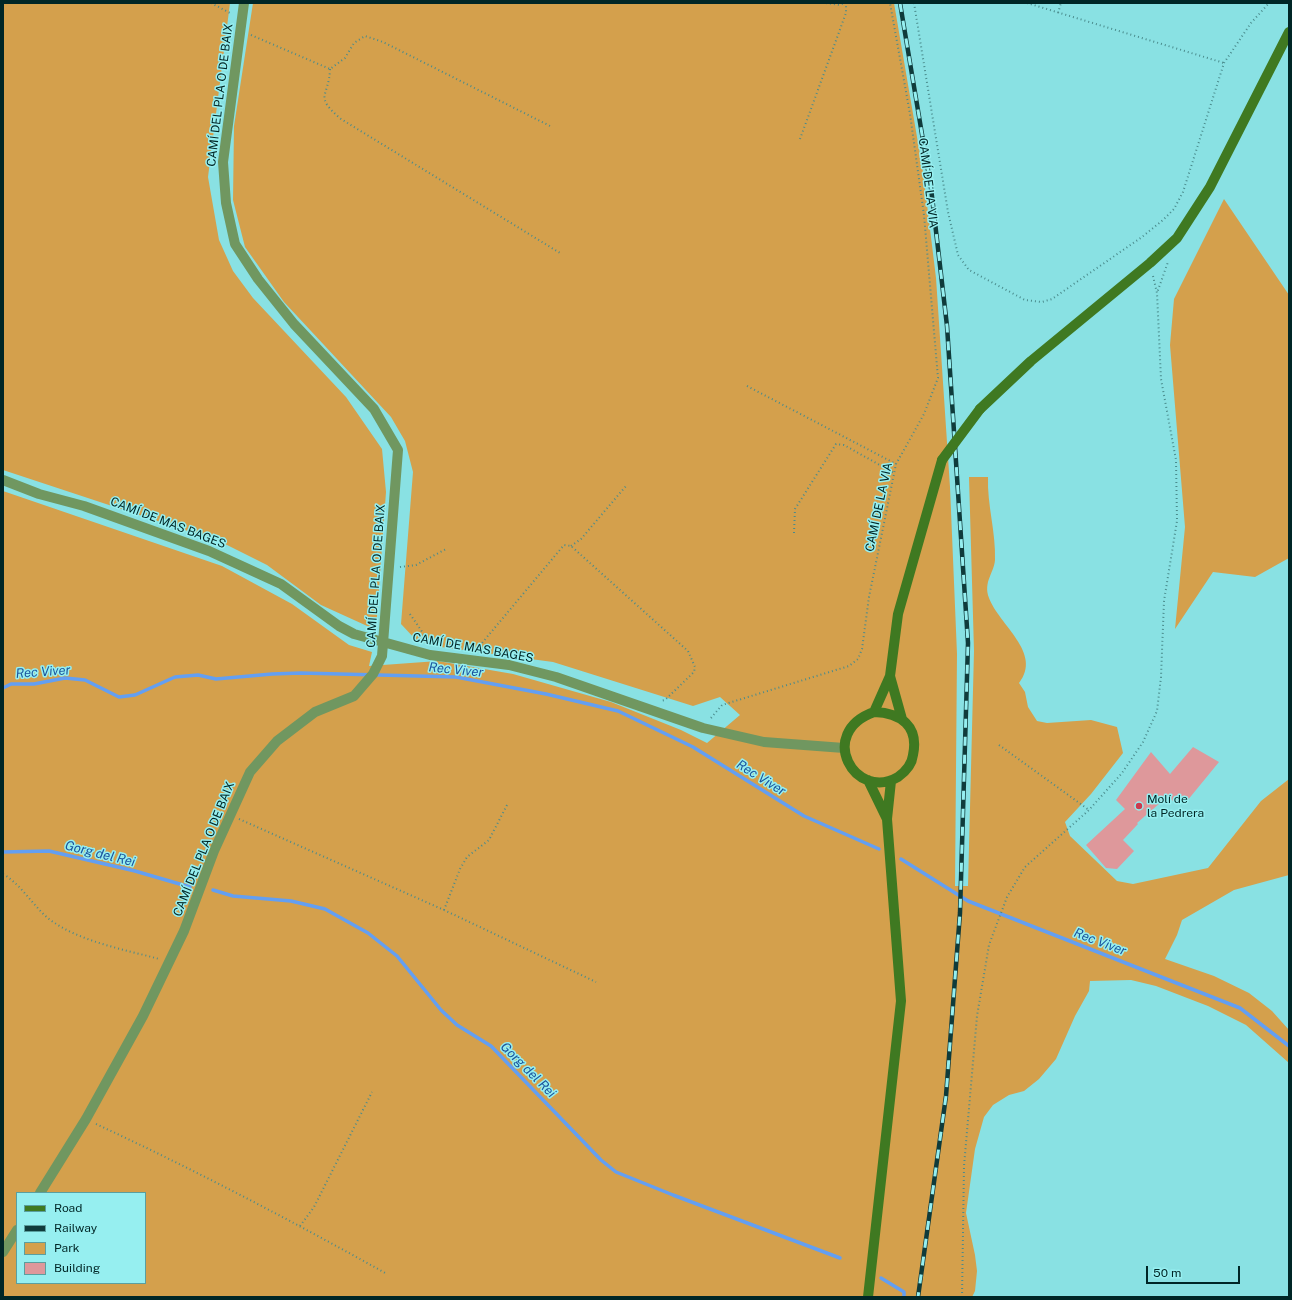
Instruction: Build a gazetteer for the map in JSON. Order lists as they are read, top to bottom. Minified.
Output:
{"streets":{"street":["CAMÍ DEL PLA O DE BAIX","CAMÍ DE MAS BAGES"],"path":["CAMÍ DE LA VIA"]},"crossings":[["CAMÍ DEL PLA O DE BAIX","CAMÍ DE MAS BAGES"],["CAMÍ DE LA VIA","CAMÍ DE MAS BAGES"]],"water":["Rec Viver","Gorg del Rei"],"places":["Molí de la Pedrera"],"legend":["Road","Railway","Park","Building"],"scale_bar":"50 m"}
